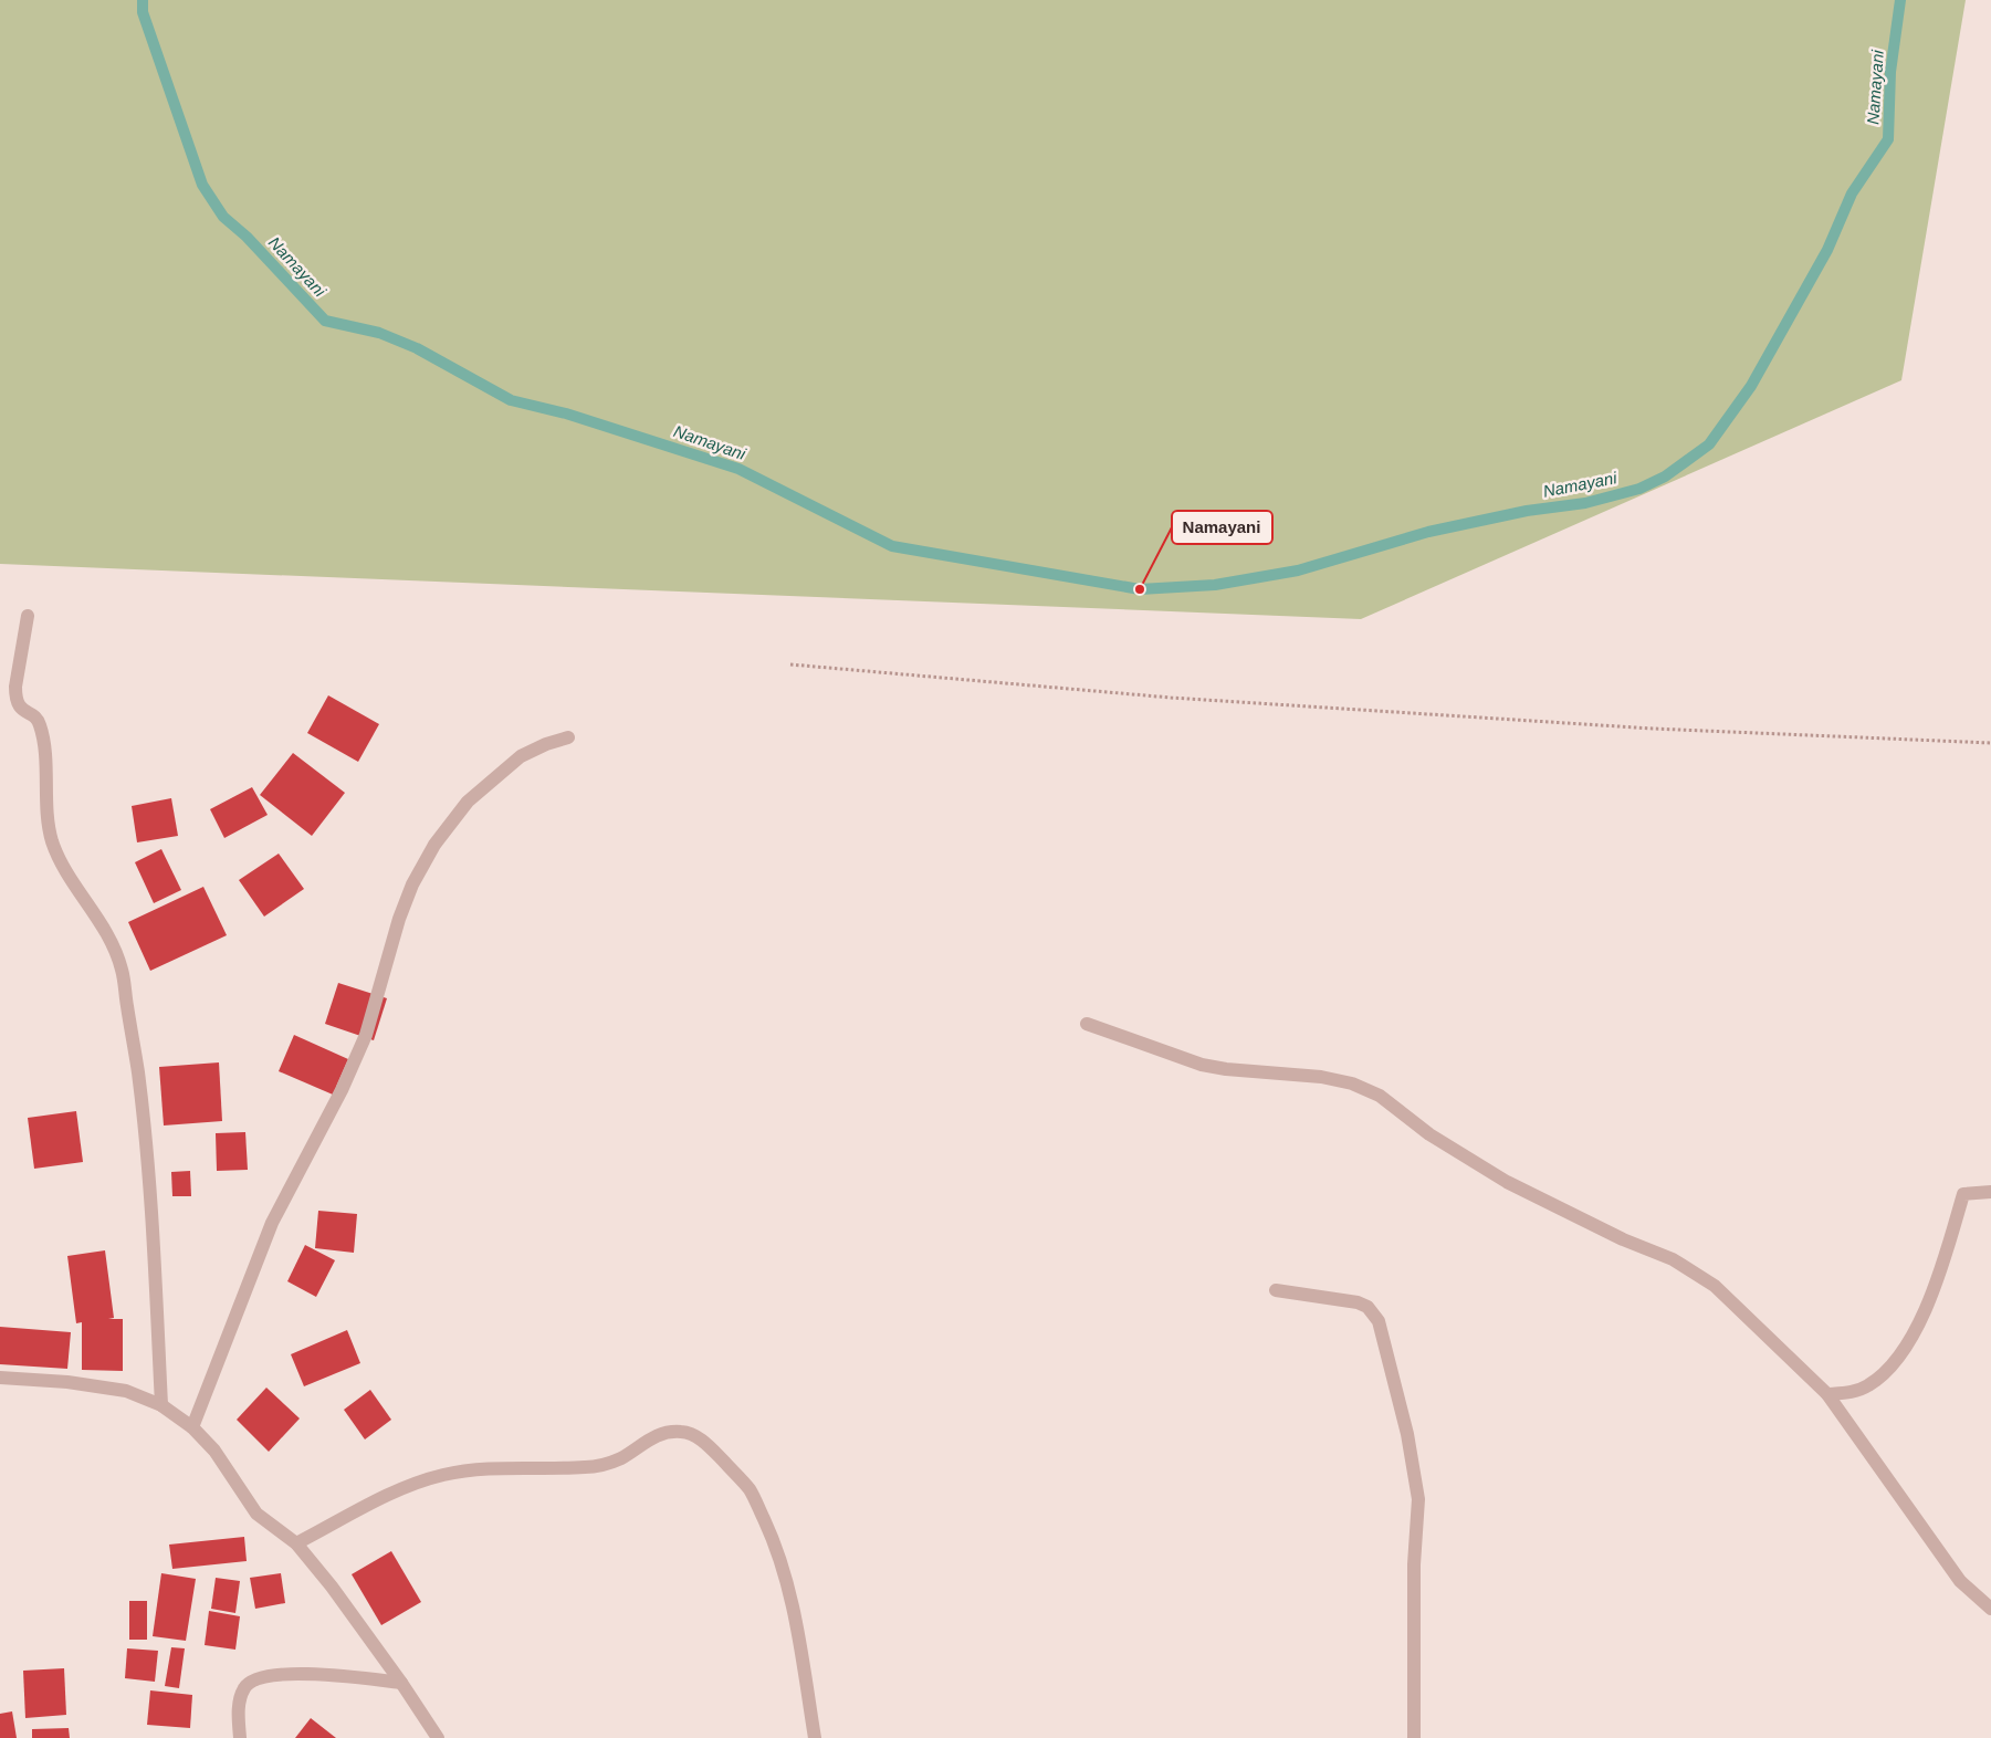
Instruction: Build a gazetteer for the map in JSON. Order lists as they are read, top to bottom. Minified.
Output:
{"water":["Namayani"],"places":["Namayani"]}
